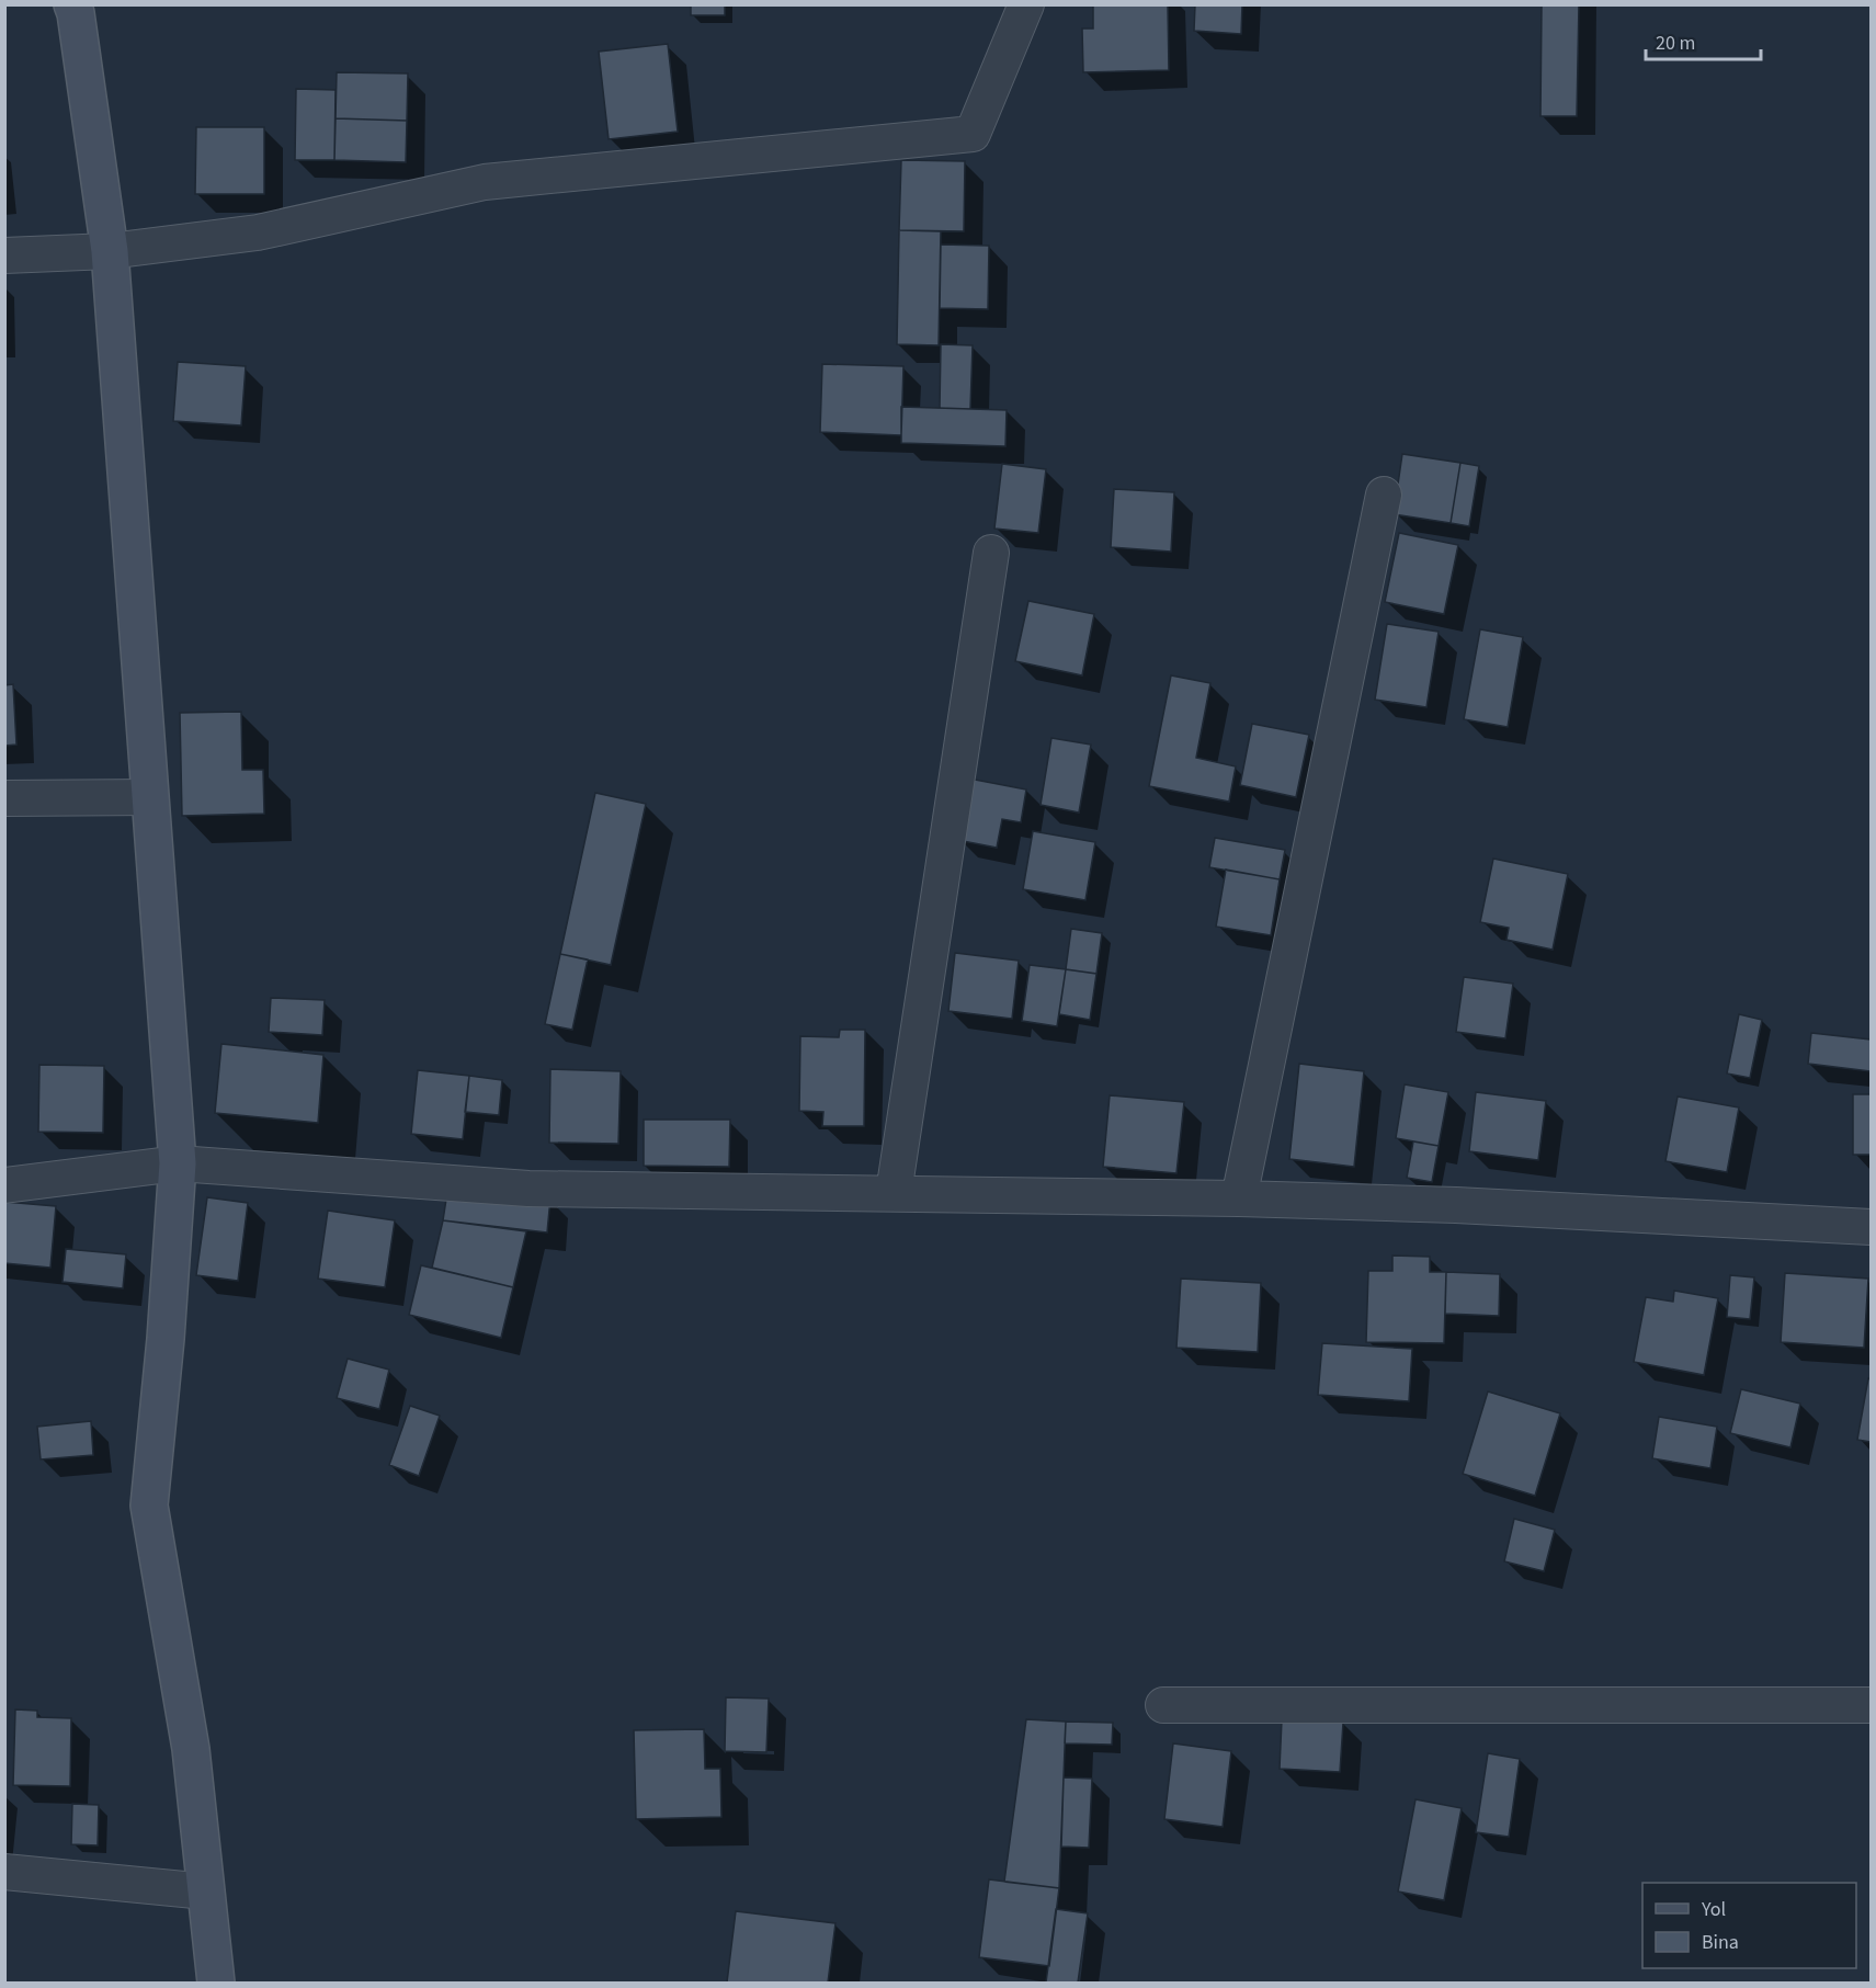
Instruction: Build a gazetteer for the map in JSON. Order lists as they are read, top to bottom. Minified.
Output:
{"legend":["Yol","Bina"],"scale_bar":"20 m"}
